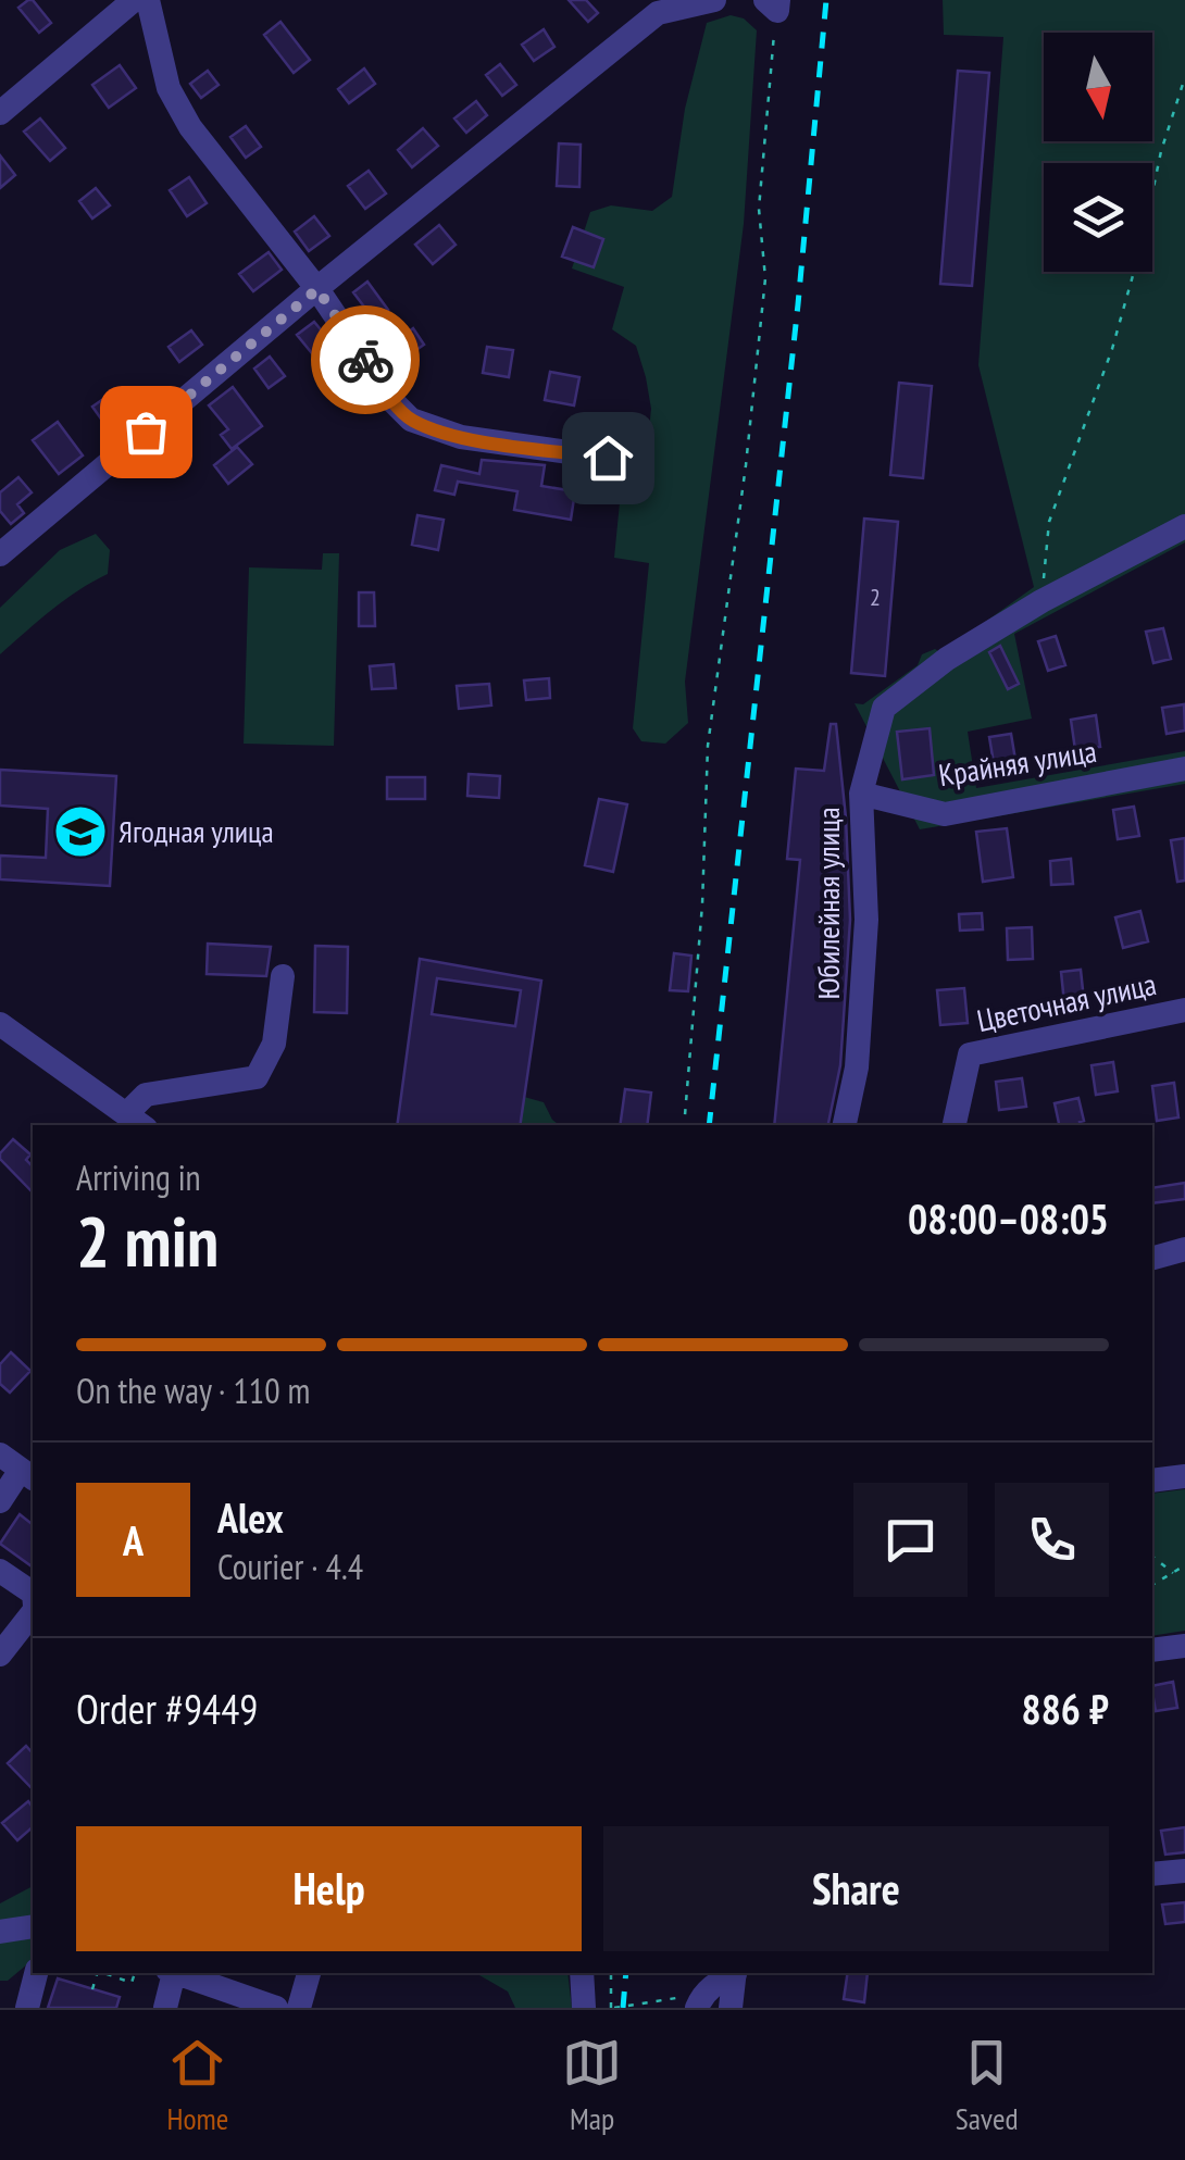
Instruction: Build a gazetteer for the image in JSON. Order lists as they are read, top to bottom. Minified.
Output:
{"streets":{"street":["Крайняя улица","Юбилейная улица","Цветочная улица"]},"crossings":[["Крайняя улица","Юбилейная улица"]],"places":{"school or university":["Ягодная улица"]},"house_numbers":["2"],"north":"bottom","page":{"heading":["2 min","Arriving in","08:00–08:05"],"panel":["Alex","Courier · 4.4","Order #9449","886 ₽"],"bar":"On the way · 110 m","round":"A","buttons":["Help","Share"],"tabs":["Home","Map","Saved"]}}
